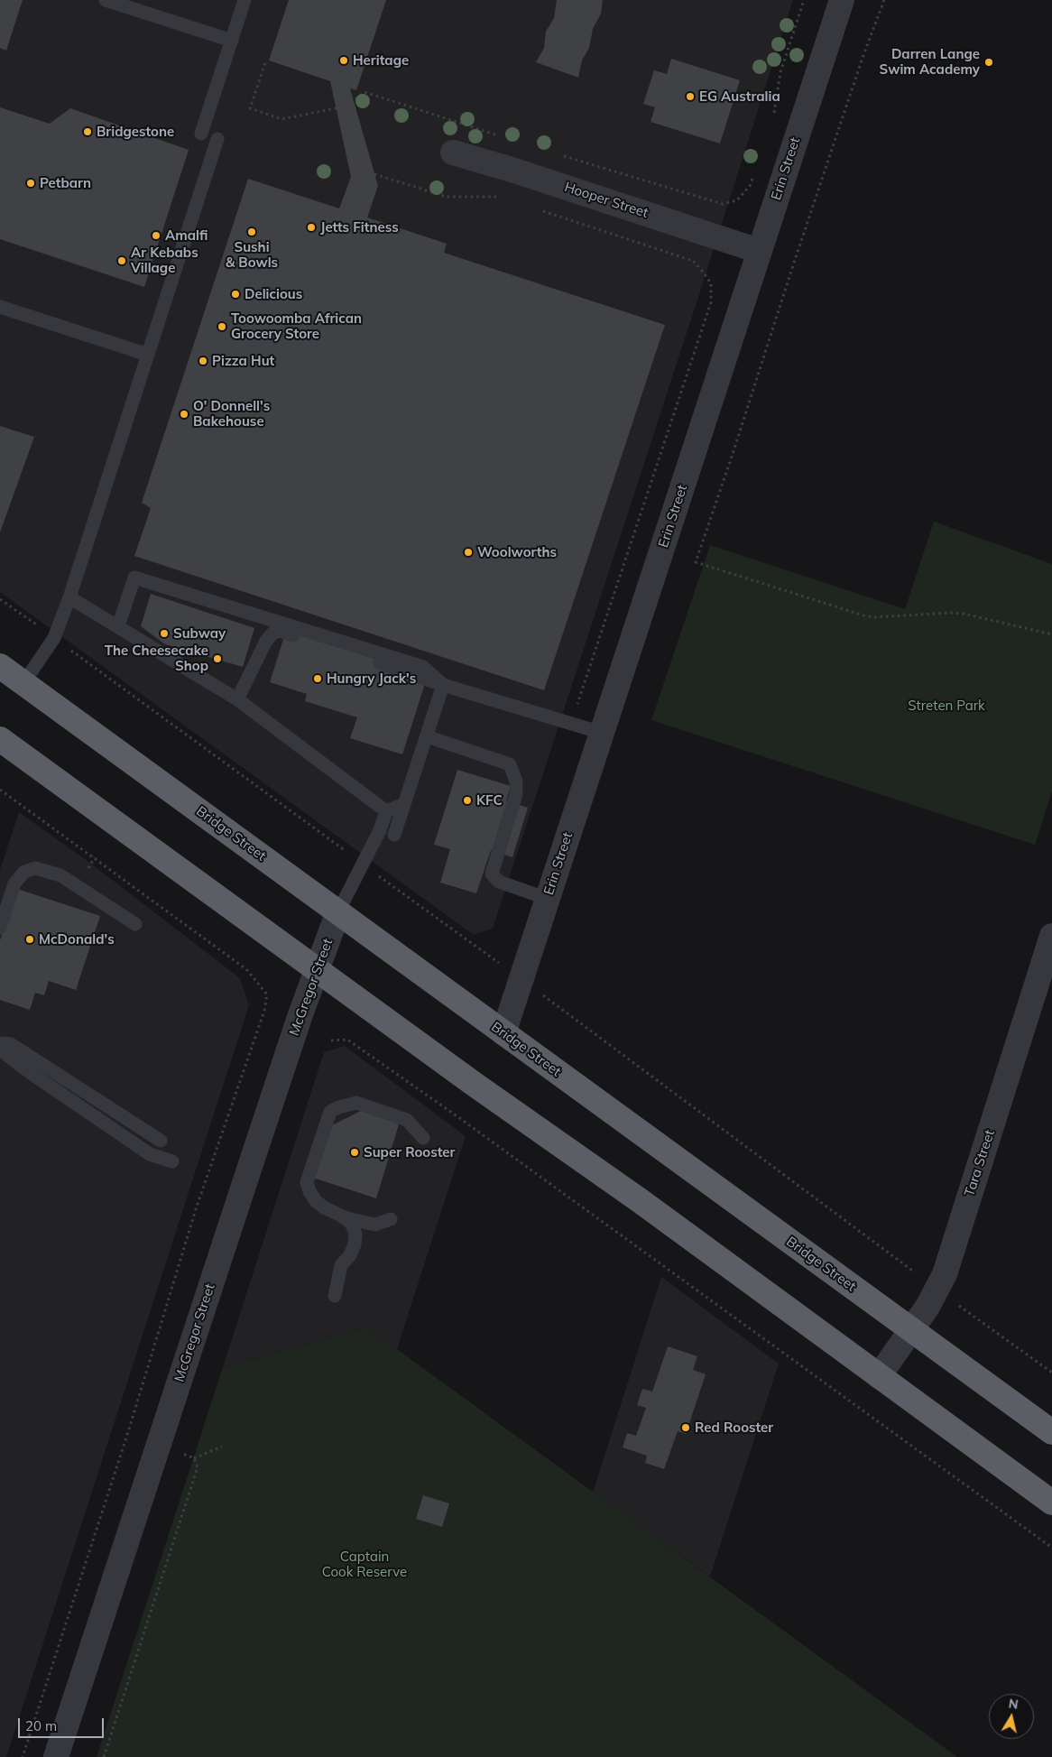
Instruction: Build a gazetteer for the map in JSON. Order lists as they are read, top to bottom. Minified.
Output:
{"streets":{"highway":["Bridge Street"],"street":["Erin Street","Hooper Street","McGregor Street","Tara Street"]},"crossings":[["Erin Street","Hooper Street"],["Erin Street","Bridge Street"],["Bridge Street","McGregor Street"],["Bridge Street","Tara Street"]],"parks":["Streten Park","Captain Cook Reserve"],"places":["Heritage","Darren Lange Swim Academy","EG Australia","Bridgestone","Petbarn","Jetts Fitness","Sushi & Bowls","Amalfi","Ar Kebabs Village","Delicious","Toowoomba African Grocery Store","Pizza Hut","O' Donnell's Bakehouse","Woolworths","Subway","The Cheesecake Shop","Hungry Jack's","KFC","McDonald's","Super Rooster","Red Rooster"],"scale_bar":"20 m","north":"top"}
